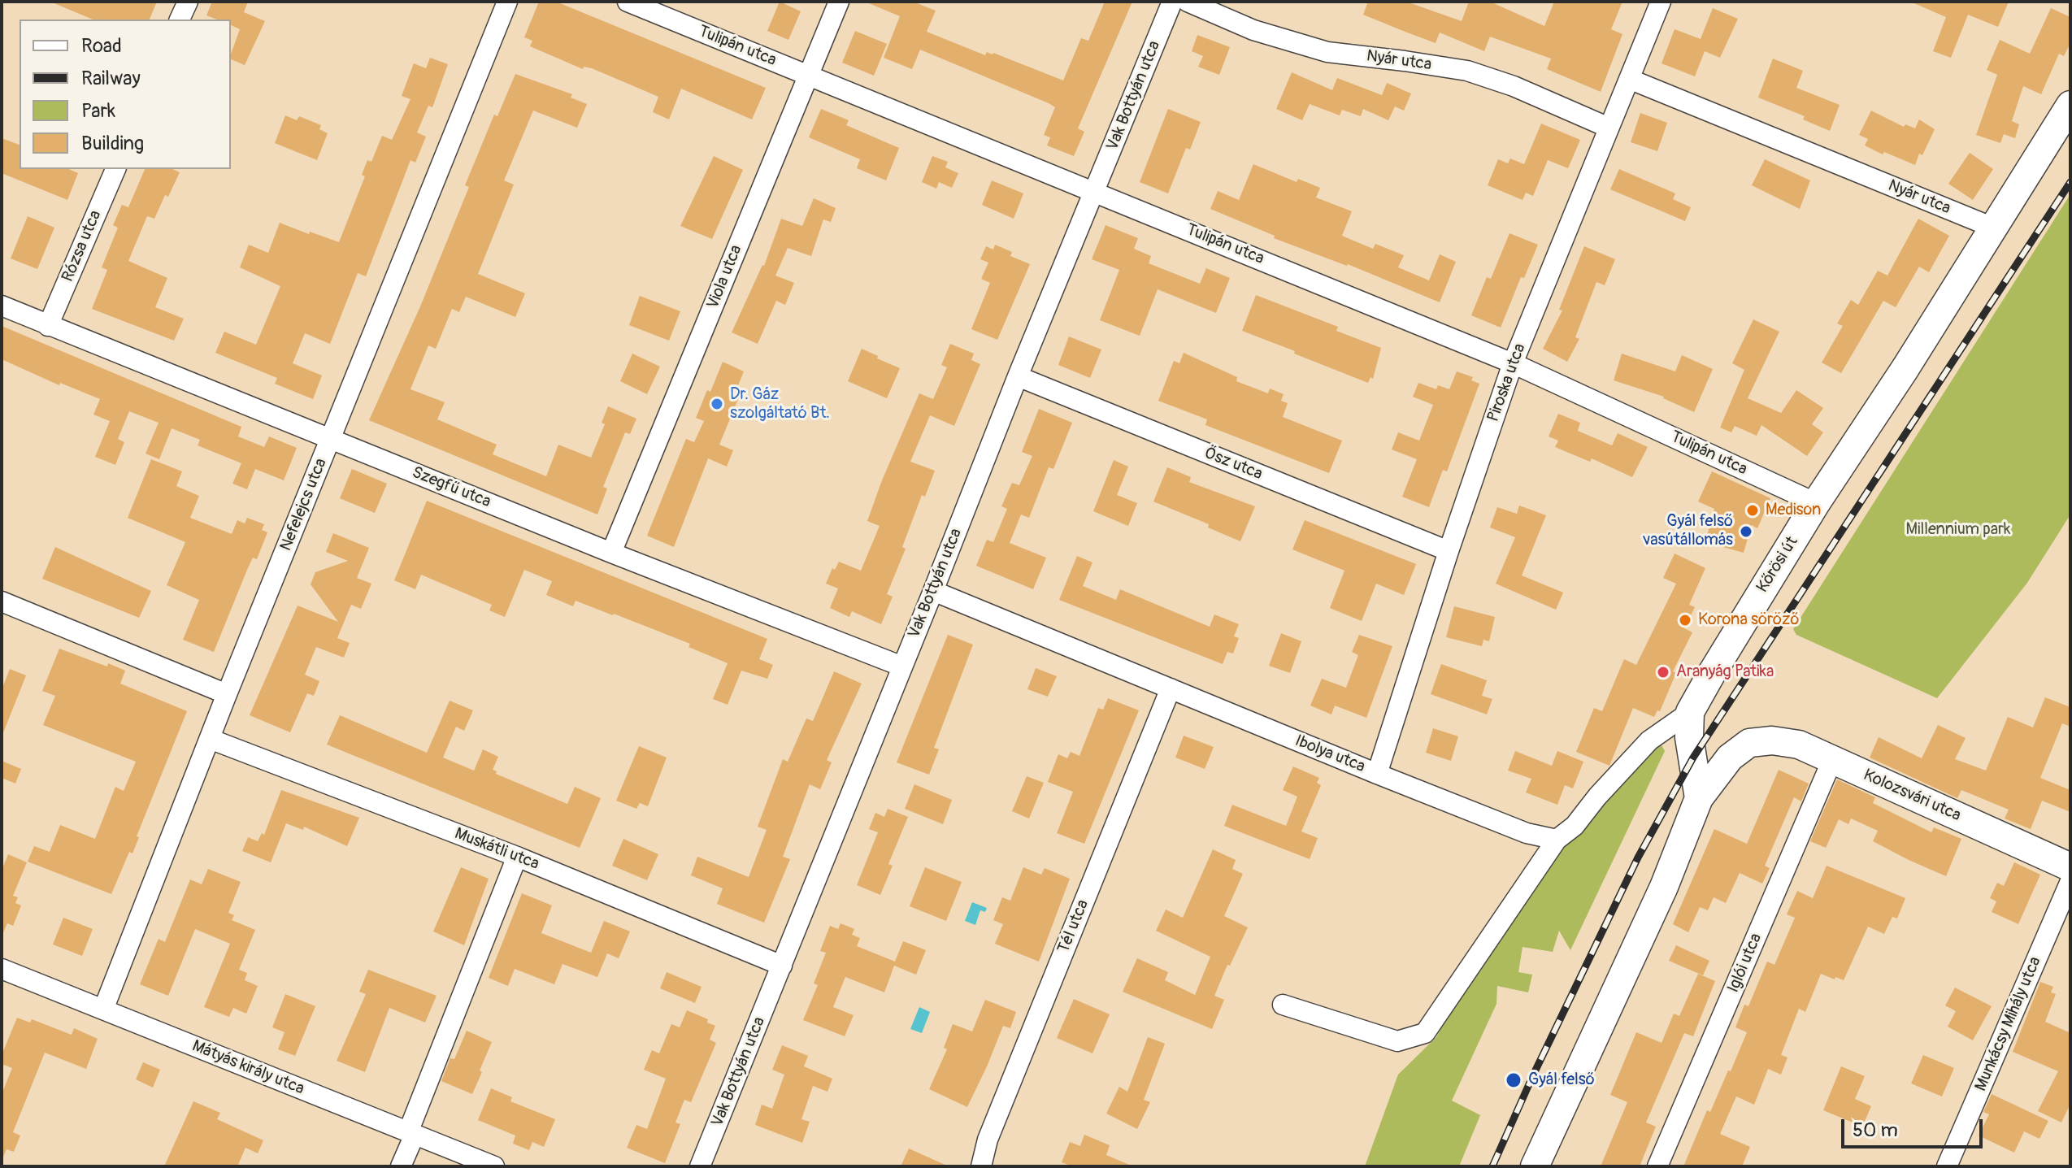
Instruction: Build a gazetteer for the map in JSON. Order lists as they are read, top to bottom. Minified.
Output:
{"streets":{"main road":["Kőrösi út","Kolozsvári utca"],"street":["Tulipán utca","Nyár utca","Vak Bottyán utca","Rózsa utca","Viola utca","Piroska utca","Ősz utca","Szegfű utca","Nefelejcs utca","Ibolya utca","Muskátli utca","Tél utca","Iglói utca","Munkácsy Mihály utca","Mátyás király utca"]},"crossings":[["Tulipán utca","Vak Bottyán utca"],["Tulipán utca","Viola utca"],["Tulipán utca","Piroska utca"],["Tulipán utca","Kőrösi út"],["Nyár utca","Piroska utca"],["Nyár utca","Kőrösi út"],["Vak Bottyán utca","Ősz utca"],["Vak Bottyán utca","Szegfű utca"],["Vak Bottyán utca","Ibolya utca"],["Vak Bottyán utca","Muskátli utca"],["Rózsa utca","Szegfű utca"],["Viola utca","Szegfű utca"],["Piroska utca","Ősz utca"],["Piroska utca","Ibolya utca"],["Szegfű utca","Nefelejcs utca"],["Nefelejcs utca","Muskátli utca"],["Nefelejcs utca","Mátyás király utca"],["Kőrösi út","Kolozsvári utca"],["Ibolya utca","Tél utca"],["Kolozsvári utca","Iglói utca"]],"parks":["Millennium park"],"places":["Dr. Gáz szolgáltató Bt.","Medison","Gyál felső vasútállomás","Korona söröző","Aranyág Patika","Gyál felső"],"legend":["Road","Railway","Park","Building"],"scale_bar":"50 m"}
